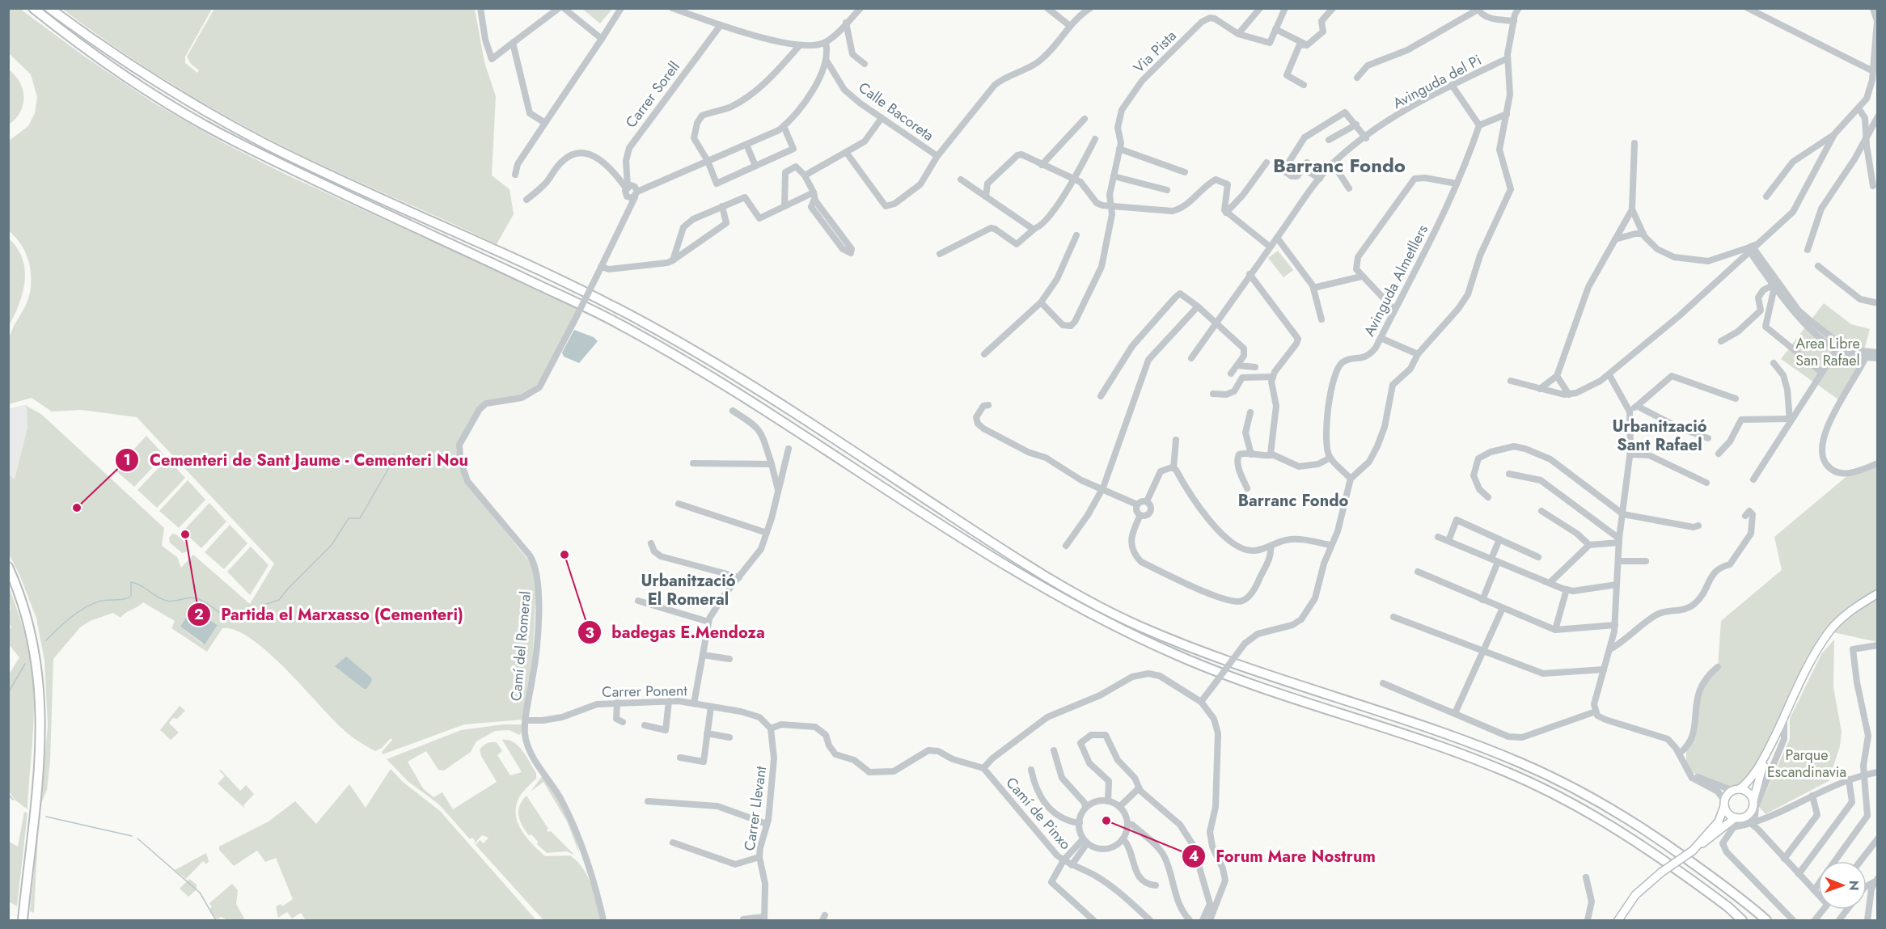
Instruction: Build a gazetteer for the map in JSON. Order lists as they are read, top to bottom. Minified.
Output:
{"streets":{"street":["Via Pista","Avinguda del Pi","Carrer Sorell","Calle Bacoreta","Avinguda Almetllers","Camí del Romeral","Carrer Ponent","Carrer Llevant","Camí de Pinxo"]},"crossings":[["Carrer Sorell","Camí del Romeral"],["Camí del Romeral","Carrer Ponent"]],"districts":["Barranc Fondo","Urbanització Sant Rafael","Barranc Fondo","Urbanització El Romeral"],"parks":["Area Libre San Rafael","Parque Escandinavia"],"places":["Cementeri de Sant Jaume - Cementeri Nou","Partida el Marxasso (Cementeri)","badegas E.Mendoza","Forum Mare Nostrum"],"north":"right"}
